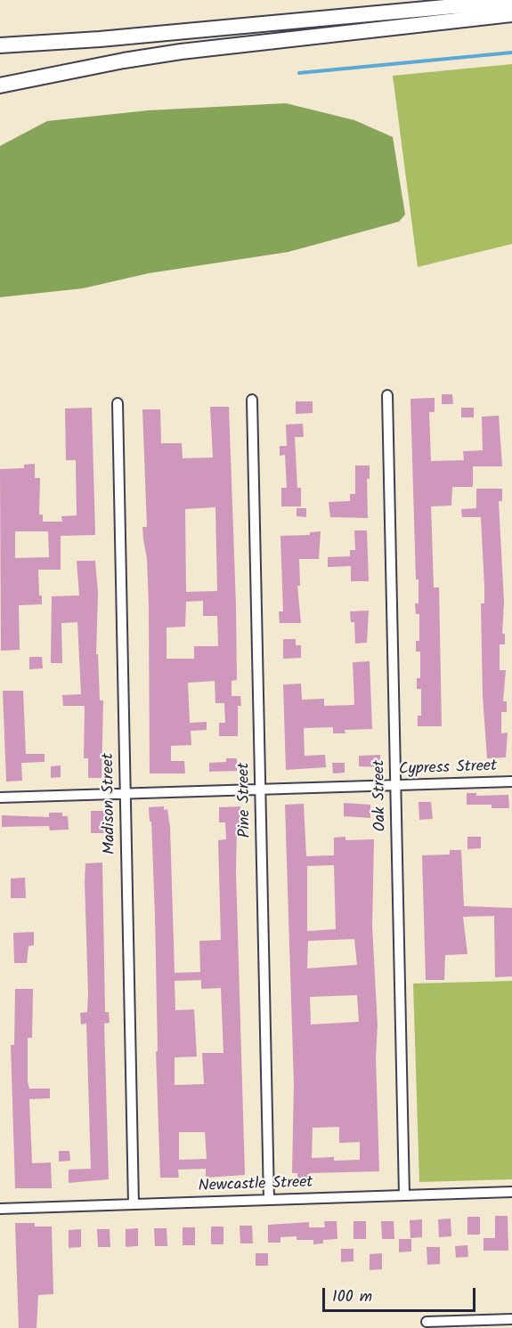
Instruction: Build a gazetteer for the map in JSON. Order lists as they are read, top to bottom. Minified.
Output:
{"streets":{"street":["Cypress Street","Oak Street","Pine Street","Madison Street","Newcastle Street"]},"crossings":[["Cypress Street","Oak Street"],["Cypress Street","Pine Street"],["Cypress Street","Madison Street"],["Oak Street","Newcastle Street"],["Pine Street","Newcastle Street"],["Madison Street","Newcastle Street"]],"scale_bar":"100 m"}
